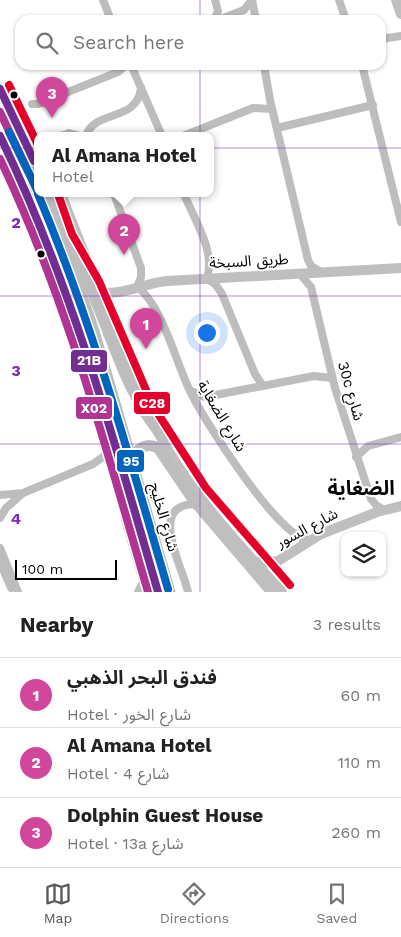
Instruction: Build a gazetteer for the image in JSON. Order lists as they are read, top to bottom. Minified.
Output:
{"streets":{"main road":["شارع الخليج"],"street":["طريق السبخة","30c شارع","شارع الضغاية","شارع السور"]},"crossings":[["طريق السبخة","30c شارع"],["طريق السبخة","شارع الضغاية"],["30c شارع","شارع السور"],["شارع الضغاية","شارع السور"]],"districts":["الضغاية"],"lines":["transit line C28","transit line 21B","transit line X02","transit line 95"],"scale_bar":"100 m","page":{"search":"Search here","pins":["3","2","1"],"popup":["Al Amana Hotel","Hotel"],"scale":"100 m","heading":["Nearby","3 results"],"list":[{"mark":"1","name":"فندق البحر الذهبي","note":"Hotel · شارع الخور","value":"60 m"},{"mark":"2","name":"Al Amana Hotel","note":"Hotel · شارع 4","value":"110 m"},{"mark":"3","name":"Dolphin Guest House","note":"Hotel · 13a شارع","value":"260 m"}],"nav":["Map","Directions","Saved"]},"grid":{"rows":["2","3","4"]}}
